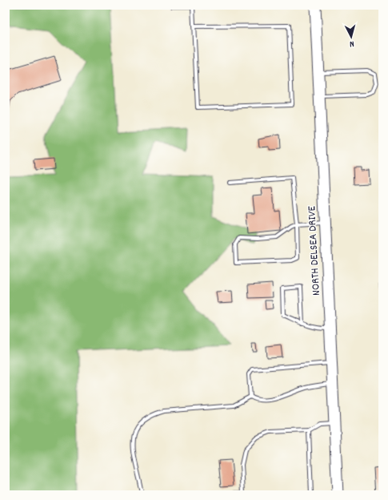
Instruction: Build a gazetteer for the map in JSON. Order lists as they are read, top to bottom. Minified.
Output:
{"streets":{"main road":["NORTH DELSEA DRIVE"]},"north":"bottom"}
